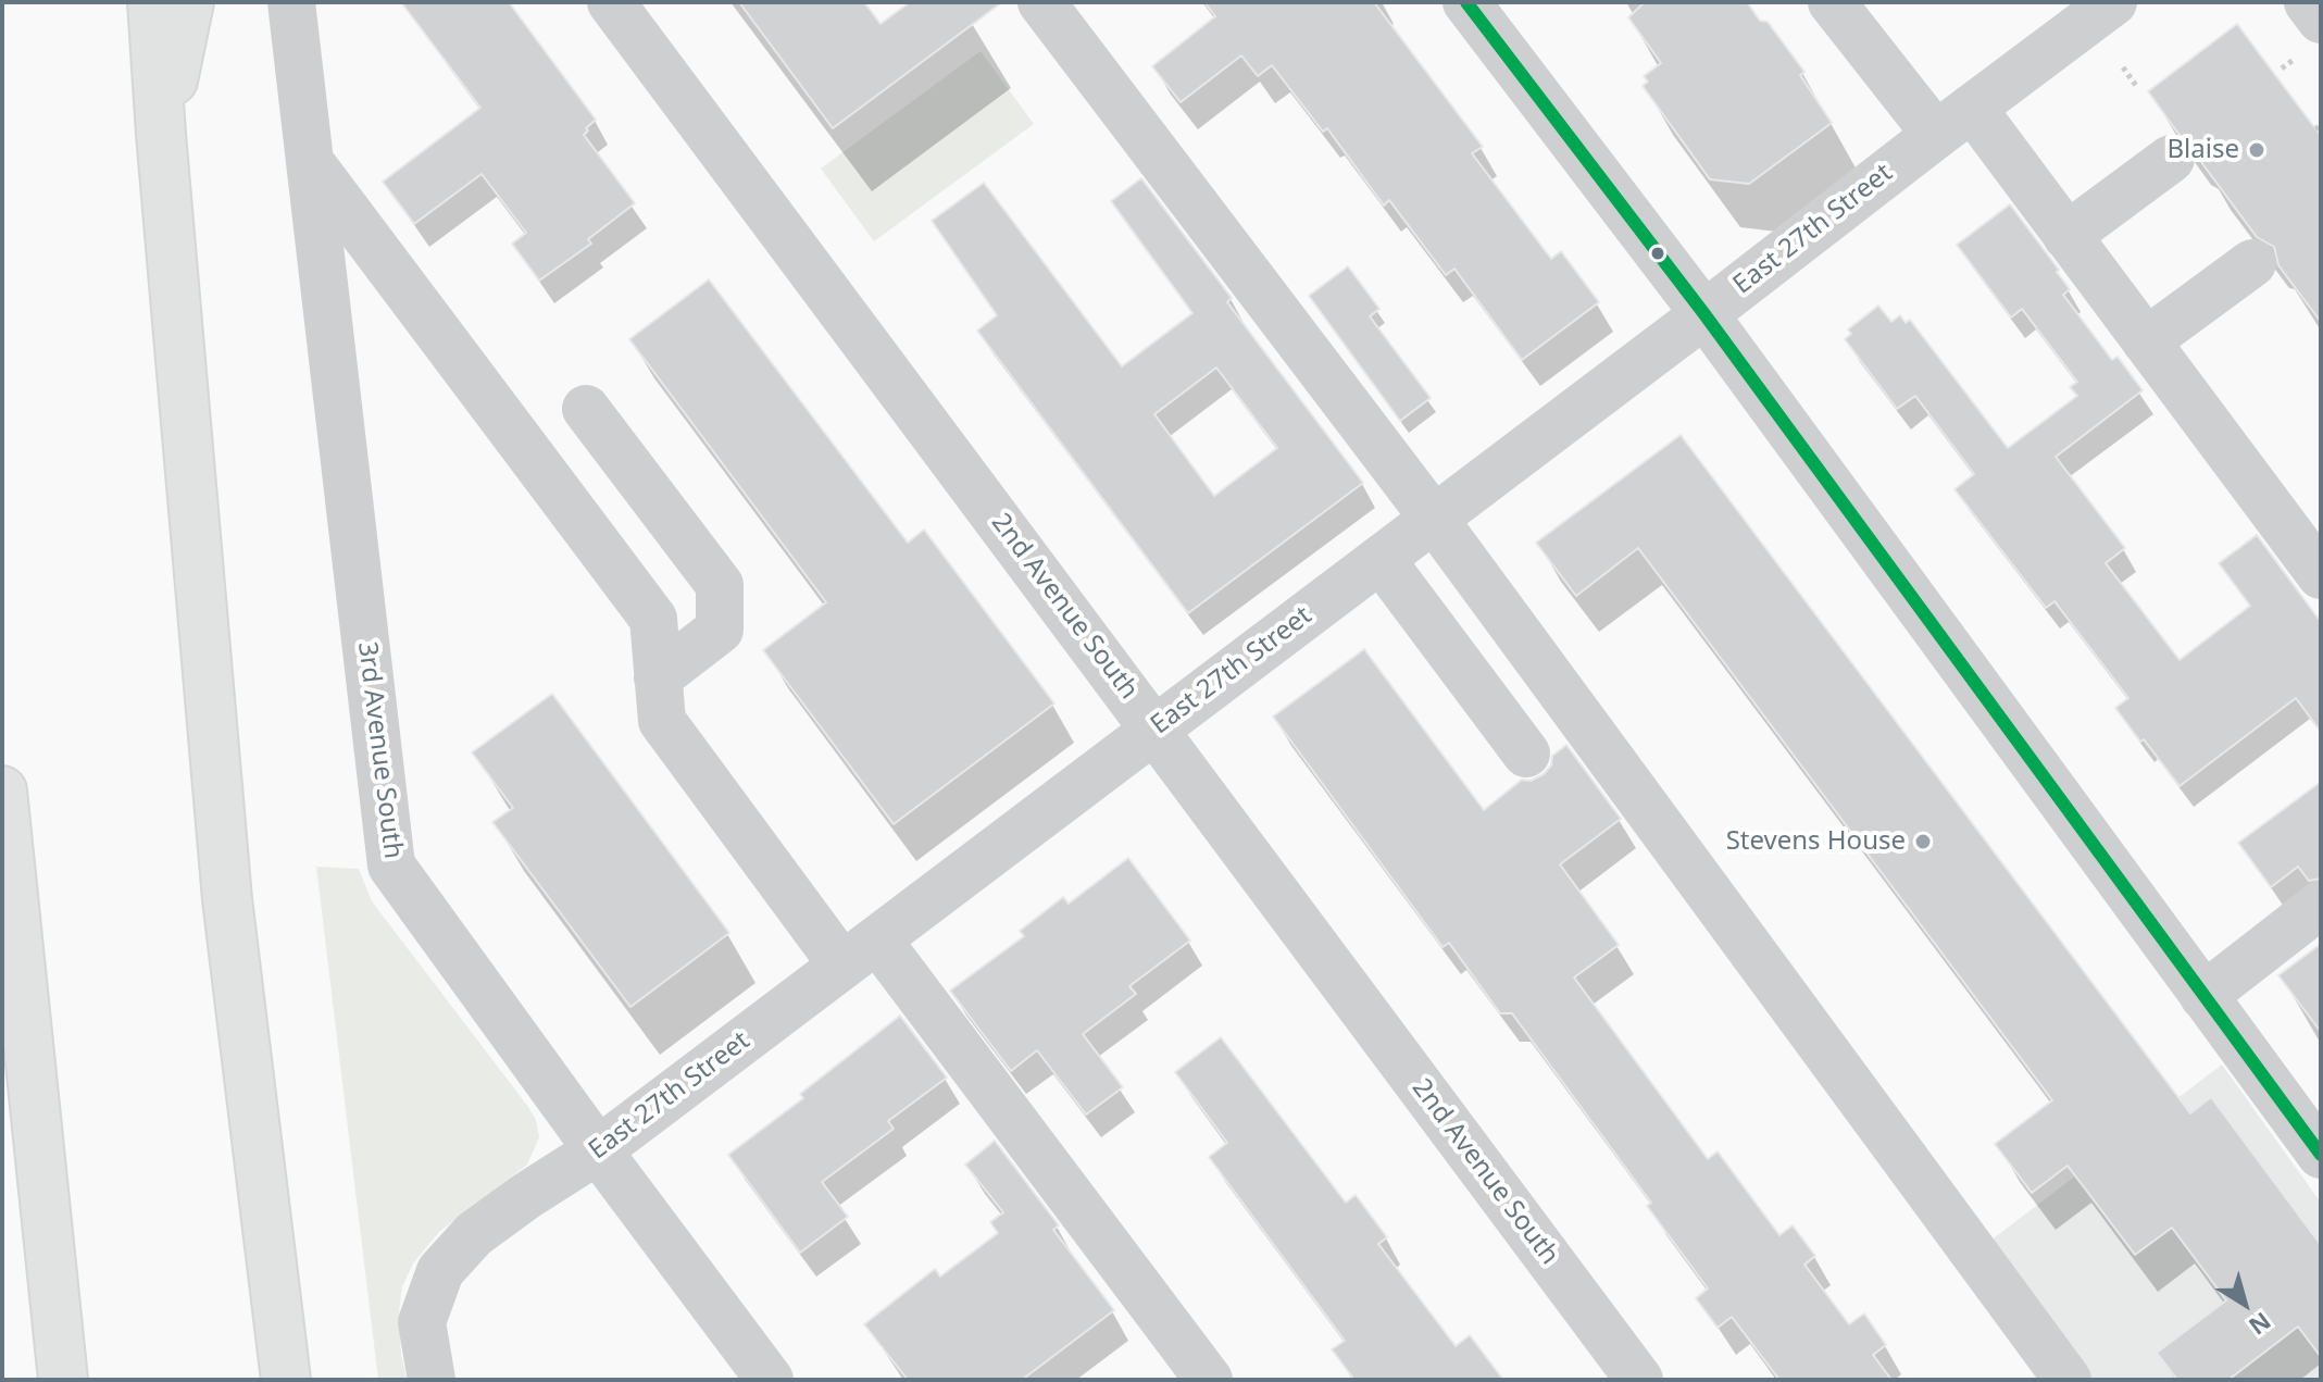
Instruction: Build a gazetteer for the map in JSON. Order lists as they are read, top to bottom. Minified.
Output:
{"streets":{"street":["East 27th Street","2nd Avenue South","3rd Avenue South"]},"crossings":[["East 27th Street","2nd Avenue South"],["East 27th Street","3rd Avenue South"]],"places":["Blaise","Stevens House"],"north":"bottom right"}
